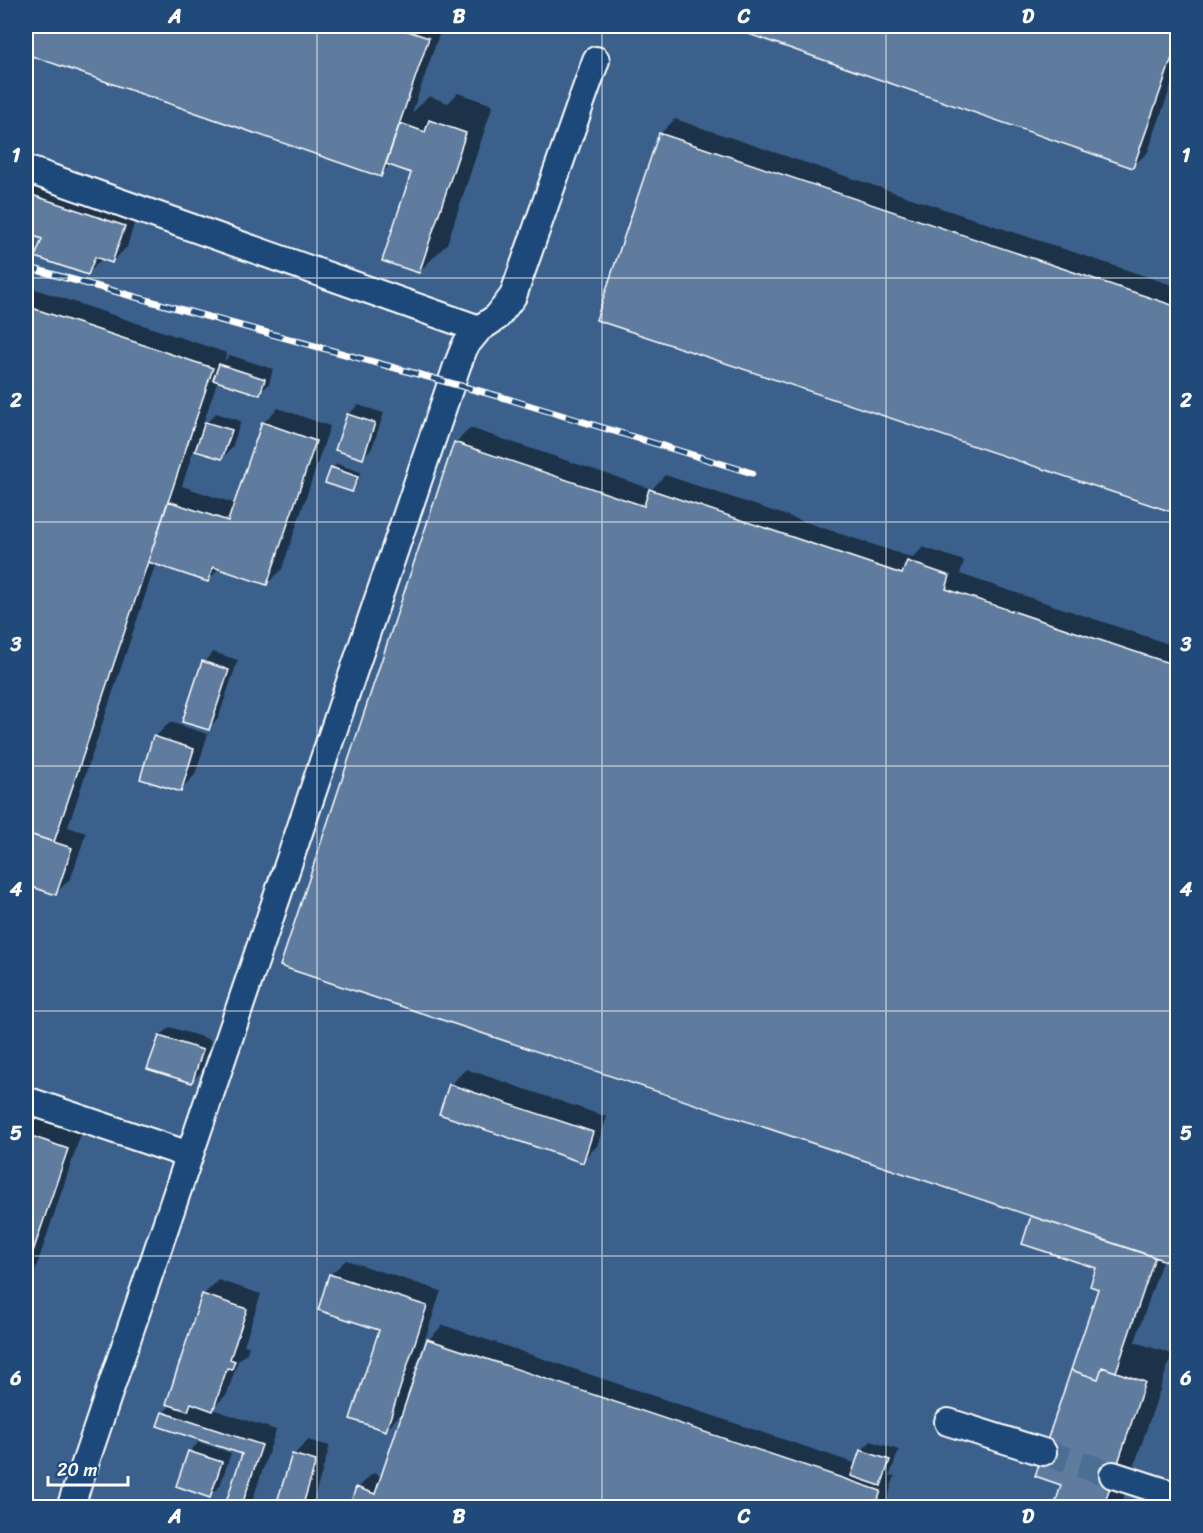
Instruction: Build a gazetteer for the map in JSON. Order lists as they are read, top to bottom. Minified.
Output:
{"scale_bar":"20 m","grid":{"columns":["A","B","C","D"],"rows":["1","2","3","4","5","6"]}}
